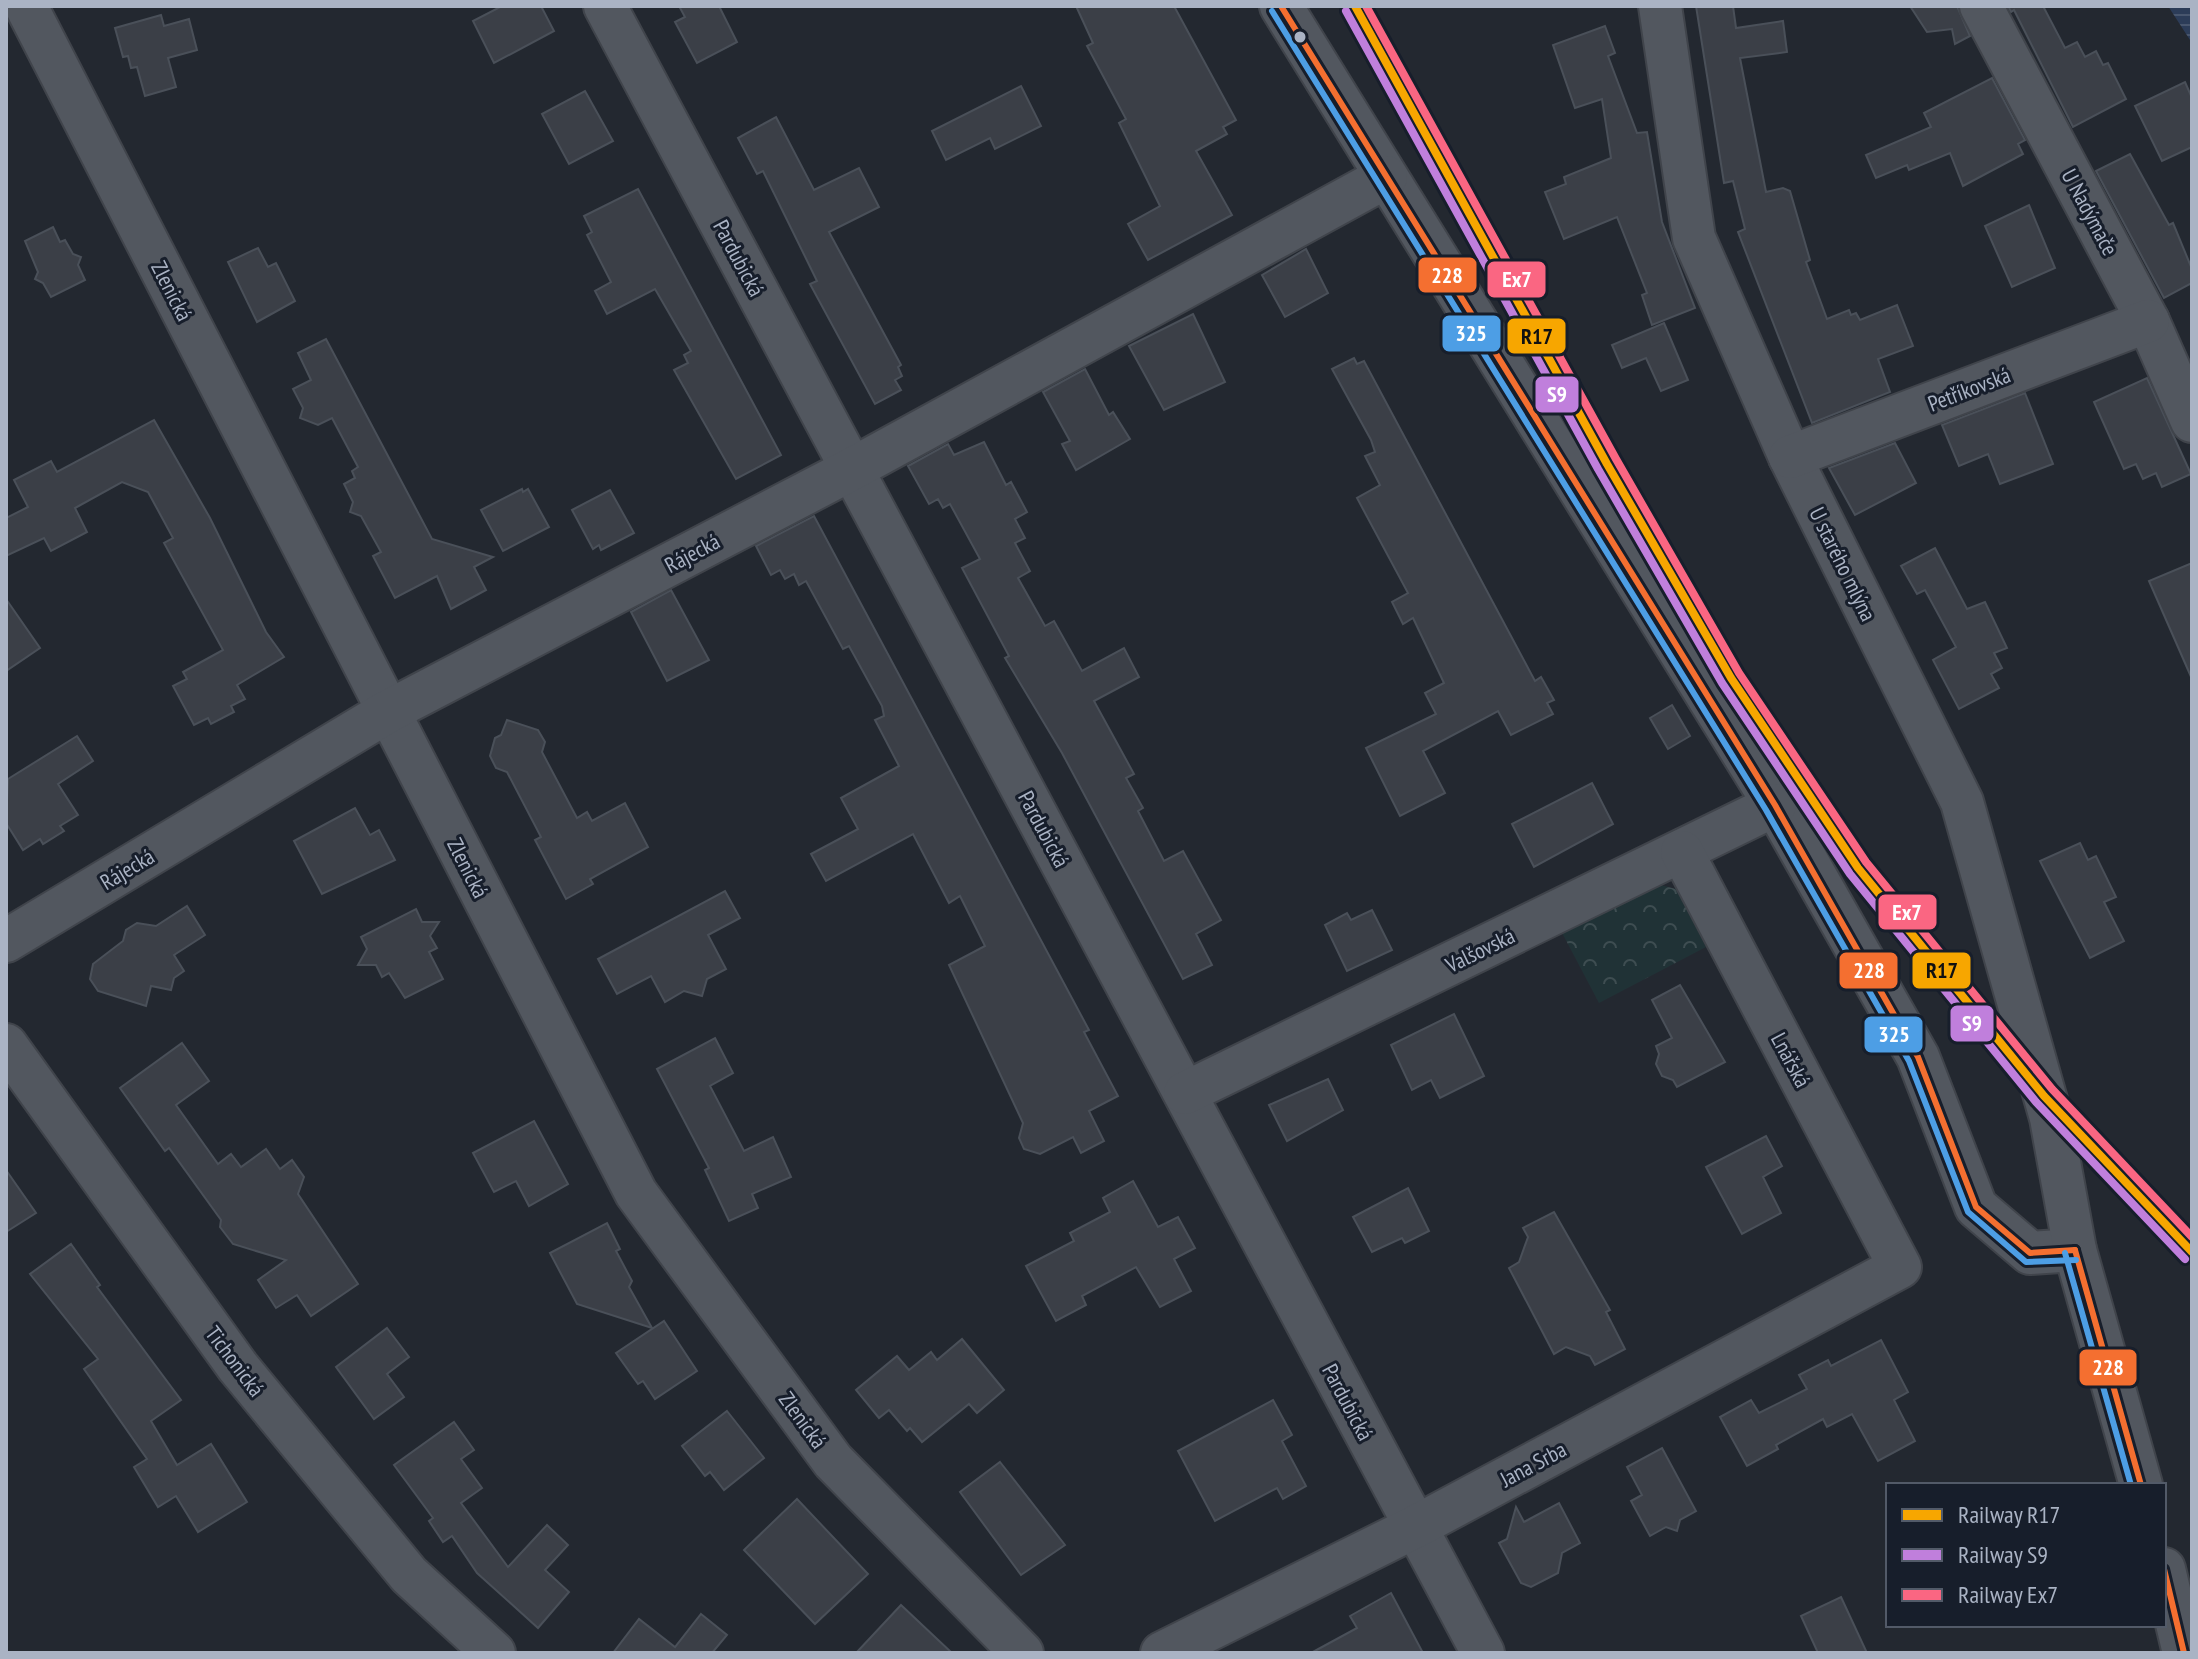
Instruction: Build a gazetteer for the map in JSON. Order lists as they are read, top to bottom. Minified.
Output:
{"streets":{"street":["U Nadýmače","Pardubická","Zlenická","Petříkovská","Rájecká","U starého mlýna","Valšovská","Lnářská","Tichonická","Jana Srba"]},"crossings":[["U Nadýmače","Petříkovská"],["Pardubická","Rájecká"],["Pardubická","Valšovská"],["Pardubická","Jana Srba"],["Zlenická","Rájecká"],["Petříkovská","U starého mlýna"],["Valšovská","Lnářská"],["Lnářská","Jana Srba"]],"lines":["rail line R17","rail line Ex7","transit line 228","rail line S9","transit line 325"],"legend":["Railway R17","Railway S9","Railway Ex7"]}
